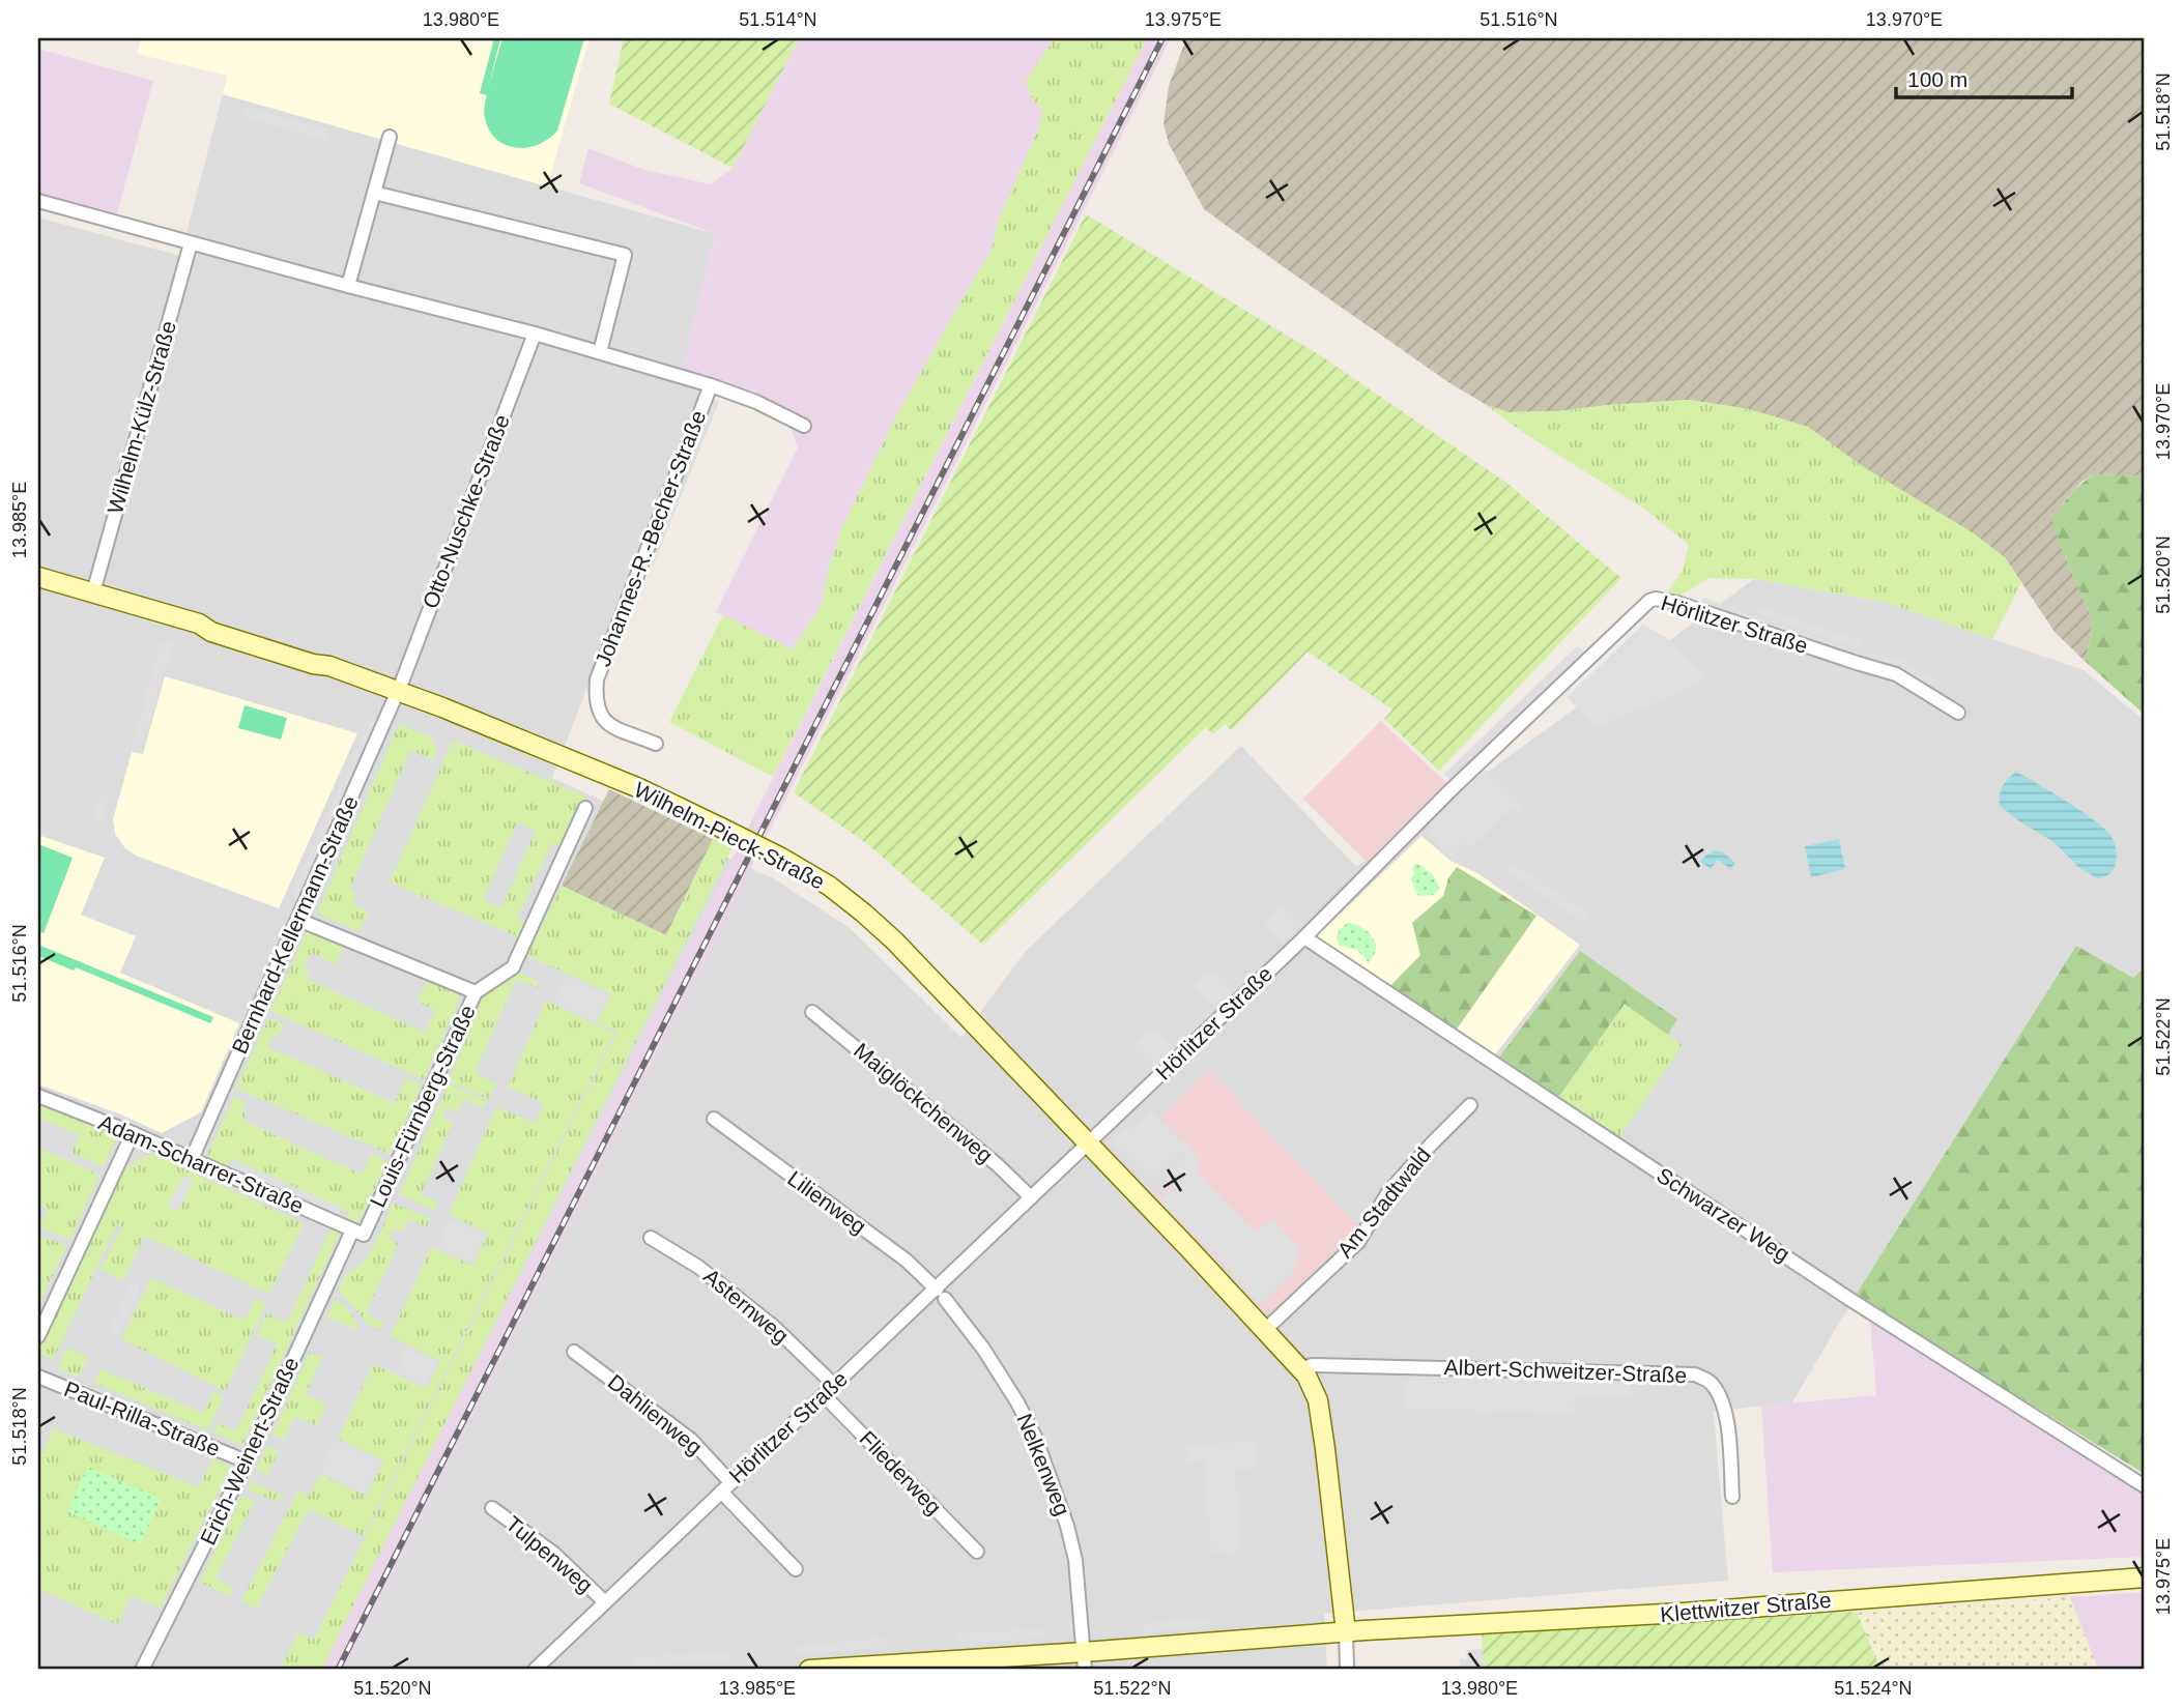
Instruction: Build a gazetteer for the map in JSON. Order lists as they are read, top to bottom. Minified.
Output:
{"streets":{"main road":["Wilhelm-Pieck-Straße","Klettwitzer Straße"],"street":["Wilhelm-Külz-Straße","Otto-Nuschke-Straße","Johannes-R.-Becher-Straße","Hörlitzer Straße","Bernhard-Kellermann-Straße","Maiglöckchenweg","Louis-Fürnberg-Straße","Adam-Scharrer-Straße","Lilienweg","Am Stadtwald","Schwarzer Weg","Asternweg","Albert-Schweitzer-Straße","Dahlienweg","Paul-Rilla-Straße","Erich-Weinert-Straße","Nelkenweg","Fliederweg","Tulpenweg"]},"crossings":[["Wilhelm-Külz-Straße","Johannes-R.-Becher-Straße"],["Wilhelm-Külz-Straße","Wilhelm-Pieck-Straße"],["Otto-Nuschke-Straße","Johannes-R.-Becher-Straße"],["Otto-Nuschke-Straße","Wilhelm-Pieck-Straße"],["Otto-Nuschke-Straße","Bernhard-Kellermann-Straße"],["Hörlitzer Straße","Wilhelm-Pieck-Straße"],["Hörlitzer Straße","Maiglöckchenweg"],["Hörlitzer Straße","Lilienweg"],["Hörlitzer Straße","Schwarzer Weg"],["Hörlitzer Straße","Asternweg"],["Hörlitzer Straße","Dahlienweg"],["Hörlitzer Straße","Nelkenweg"],["Hörlitzer Straße","Fliederweg"],["Hörlitzer Straße","Tulpenweg"],["Wilhelm-Pieck-Straße","Bernhard-Kellermann-Straße"],["Wilhelm-Pieck-Straße","Am Stadtwald"],["Wilhelm-Pieck-Straße","Albert-Schweitzer-Straße"],["Wilhelm-Pieck-Straße","Klettwitzer Straße"],["Bernhard-Kellermann-Straße","Louis-Fürnberg-Straße"],["Bernhard-Kellermann-Straße","Adam-Scharrer-Straße"],["Louis-Fürnberg-Straße","Adam-Scharrer-Straße"],["Louis-Fürnberg-Straße","Erich-Weinert-Straße"],["Adam-Scharrer-Straße","Erich-Weinert-Straße"],["Lilienweg","Nelkenweg"],["Paul-Rilla-Straße","Erich-Weinert-Straße"],["Nelkenweg","Klettwitzer Straße"]],"scale_bar":"100 m","coordinates":["13.980°E","51.514°N","13.975°E","51.516°N","13.970°E","51.518°N","13.985°E","51.520°N","51.522°N","51.524°N"]}
